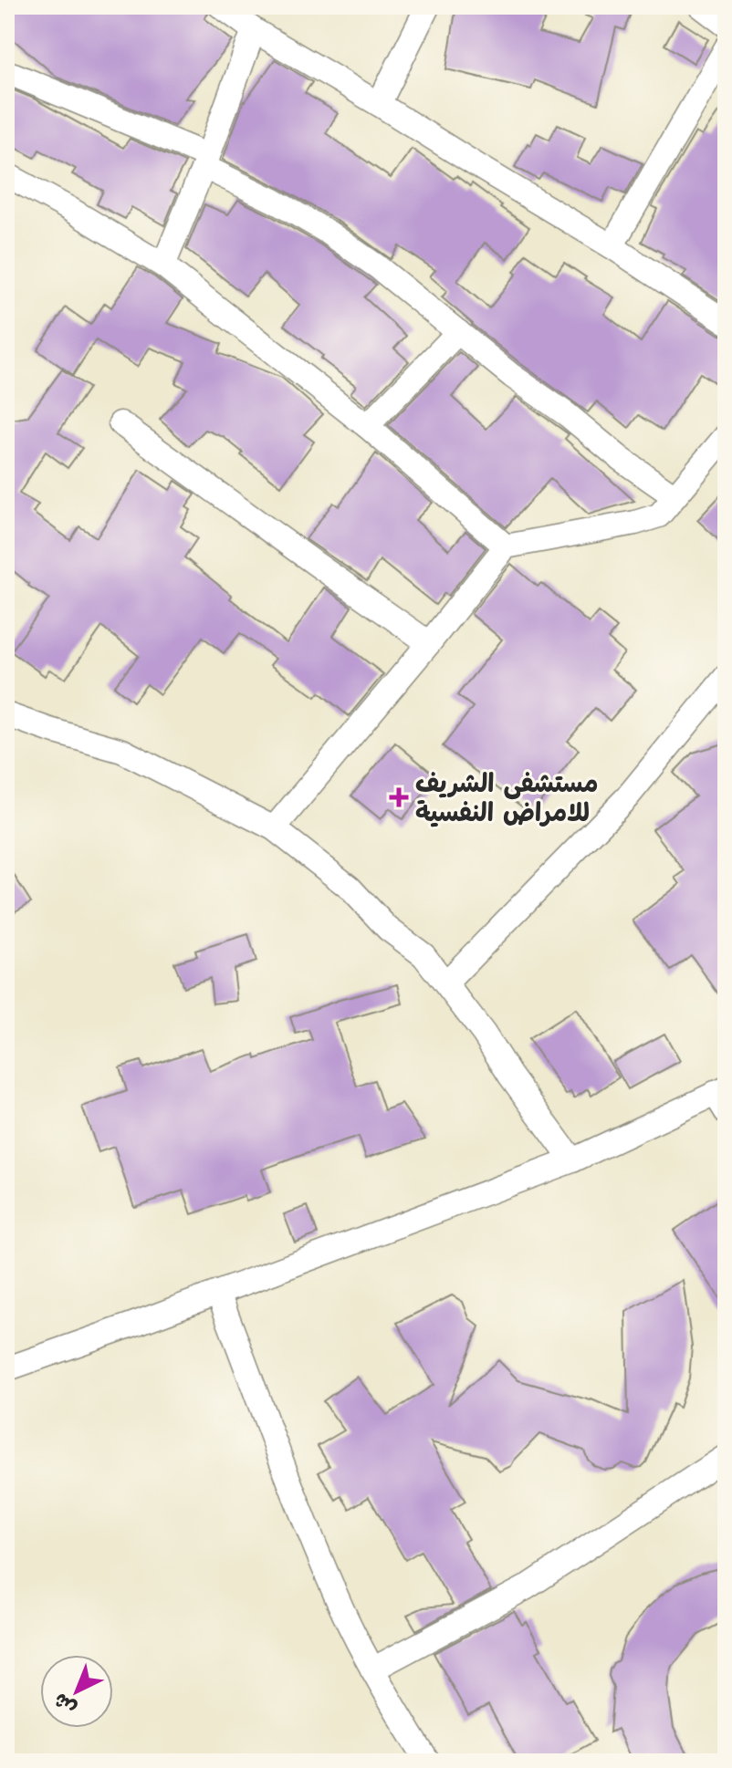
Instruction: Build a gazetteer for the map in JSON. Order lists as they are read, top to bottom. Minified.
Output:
{"places":{"health":["مستشفى الشريف للامراض النفسية"]},"north":"bottom left"}
